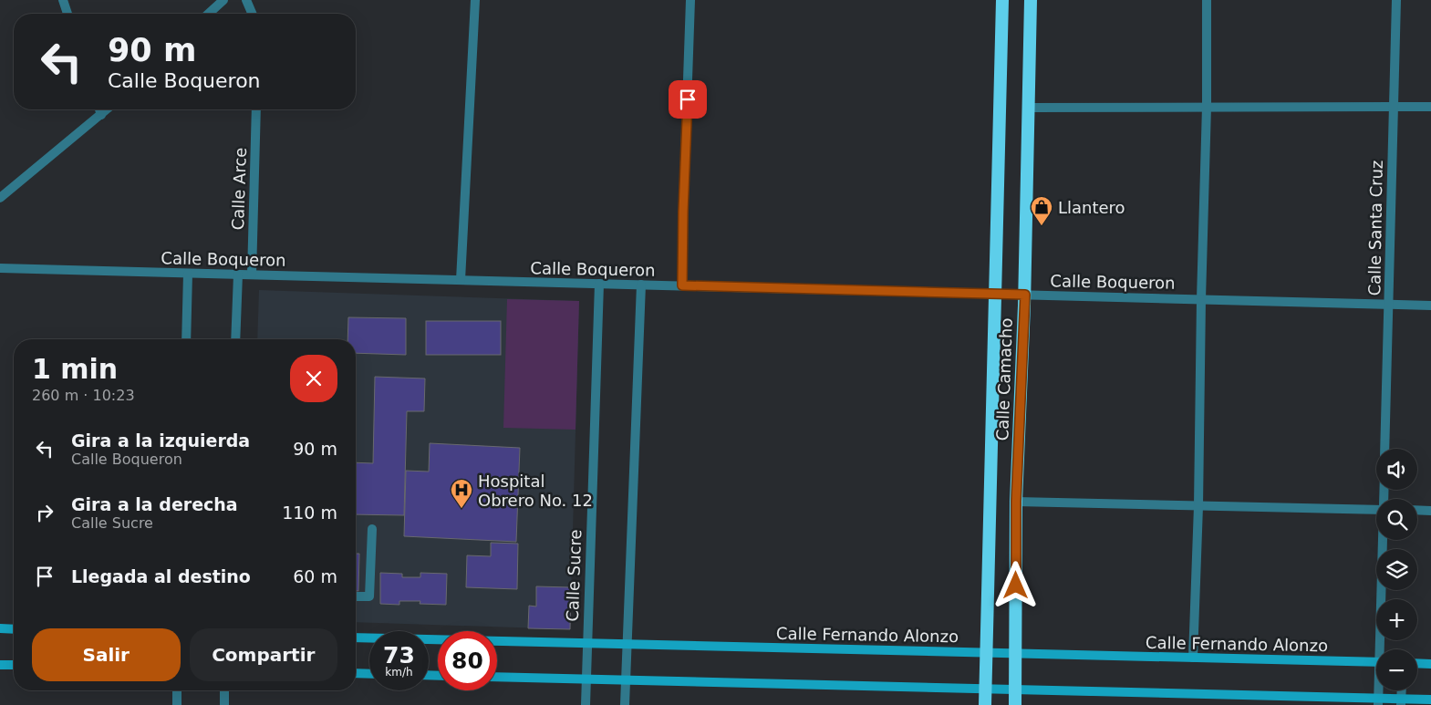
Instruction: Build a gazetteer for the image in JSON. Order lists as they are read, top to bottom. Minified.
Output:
{"streets":{"highway":["Calle Camacho"],"main road":["Calle Fernando Alonzo"],"street":["Calle Arce","Calle Santa Cruz","Calle Boqueron","Calle Sucre"]},"crossings":[["Calle Arce","Calle Boqueron"],["Calle Santa Cruz","Calle Boqueron"],["Calle Boqueron","Calle Camacho"],["Calle Boqueron","Calle Sucre"],["Calle Camacho","Calle Fernando Alonzo"],["Calle Sucre","Calle Fernando Alonzo"]],"places":{"shop":["Llantero"],"hospital":["Hospital Obrero No. 12"]},"page":{"turn":["90 m","Calle Boqueron"],"heading":["1 min","260 m · 10:23"],"list":[{"name":"Gira a la izquierda","note":"Calle Boqueron","value":"90 m"},{"name":"Gira a la derecha","note":"Calle Sucre","value":"110 m"},{"name":"Llegada al destino","value":"60 m"}],"map_buttons":["+","−"],"buttons":["Salir","Compartir"],"speed":"73 km/h","limit":"80"}}
